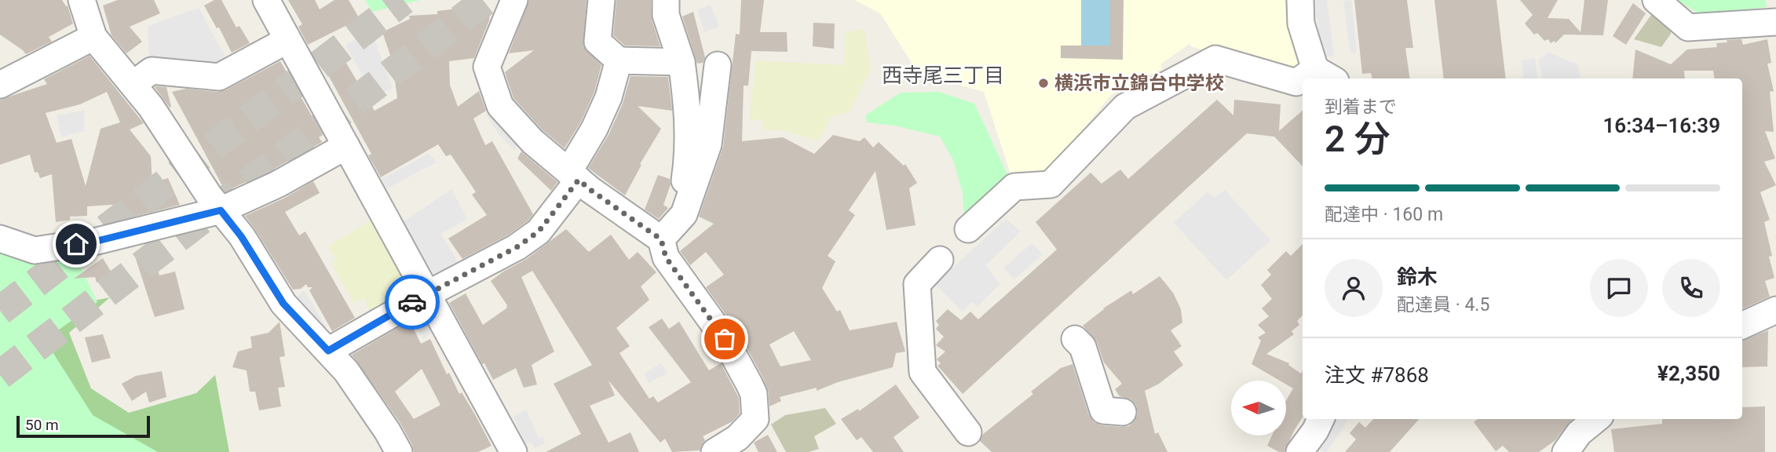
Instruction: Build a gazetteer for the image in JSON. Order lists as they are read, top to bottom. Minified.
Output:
{"districts":["西寺尾三丁目"],"places":["横浜市立錦台中学校"],"scale_bar":"50 m","north":"left","page":{"heading":["2 分","到着まで","16:34–16:39"],"panel":["鈴木","配達員 · 4.5","注文 #7868","¥2,350"],"bar":"配達中 · 160 m","scale":"50 m"}}
